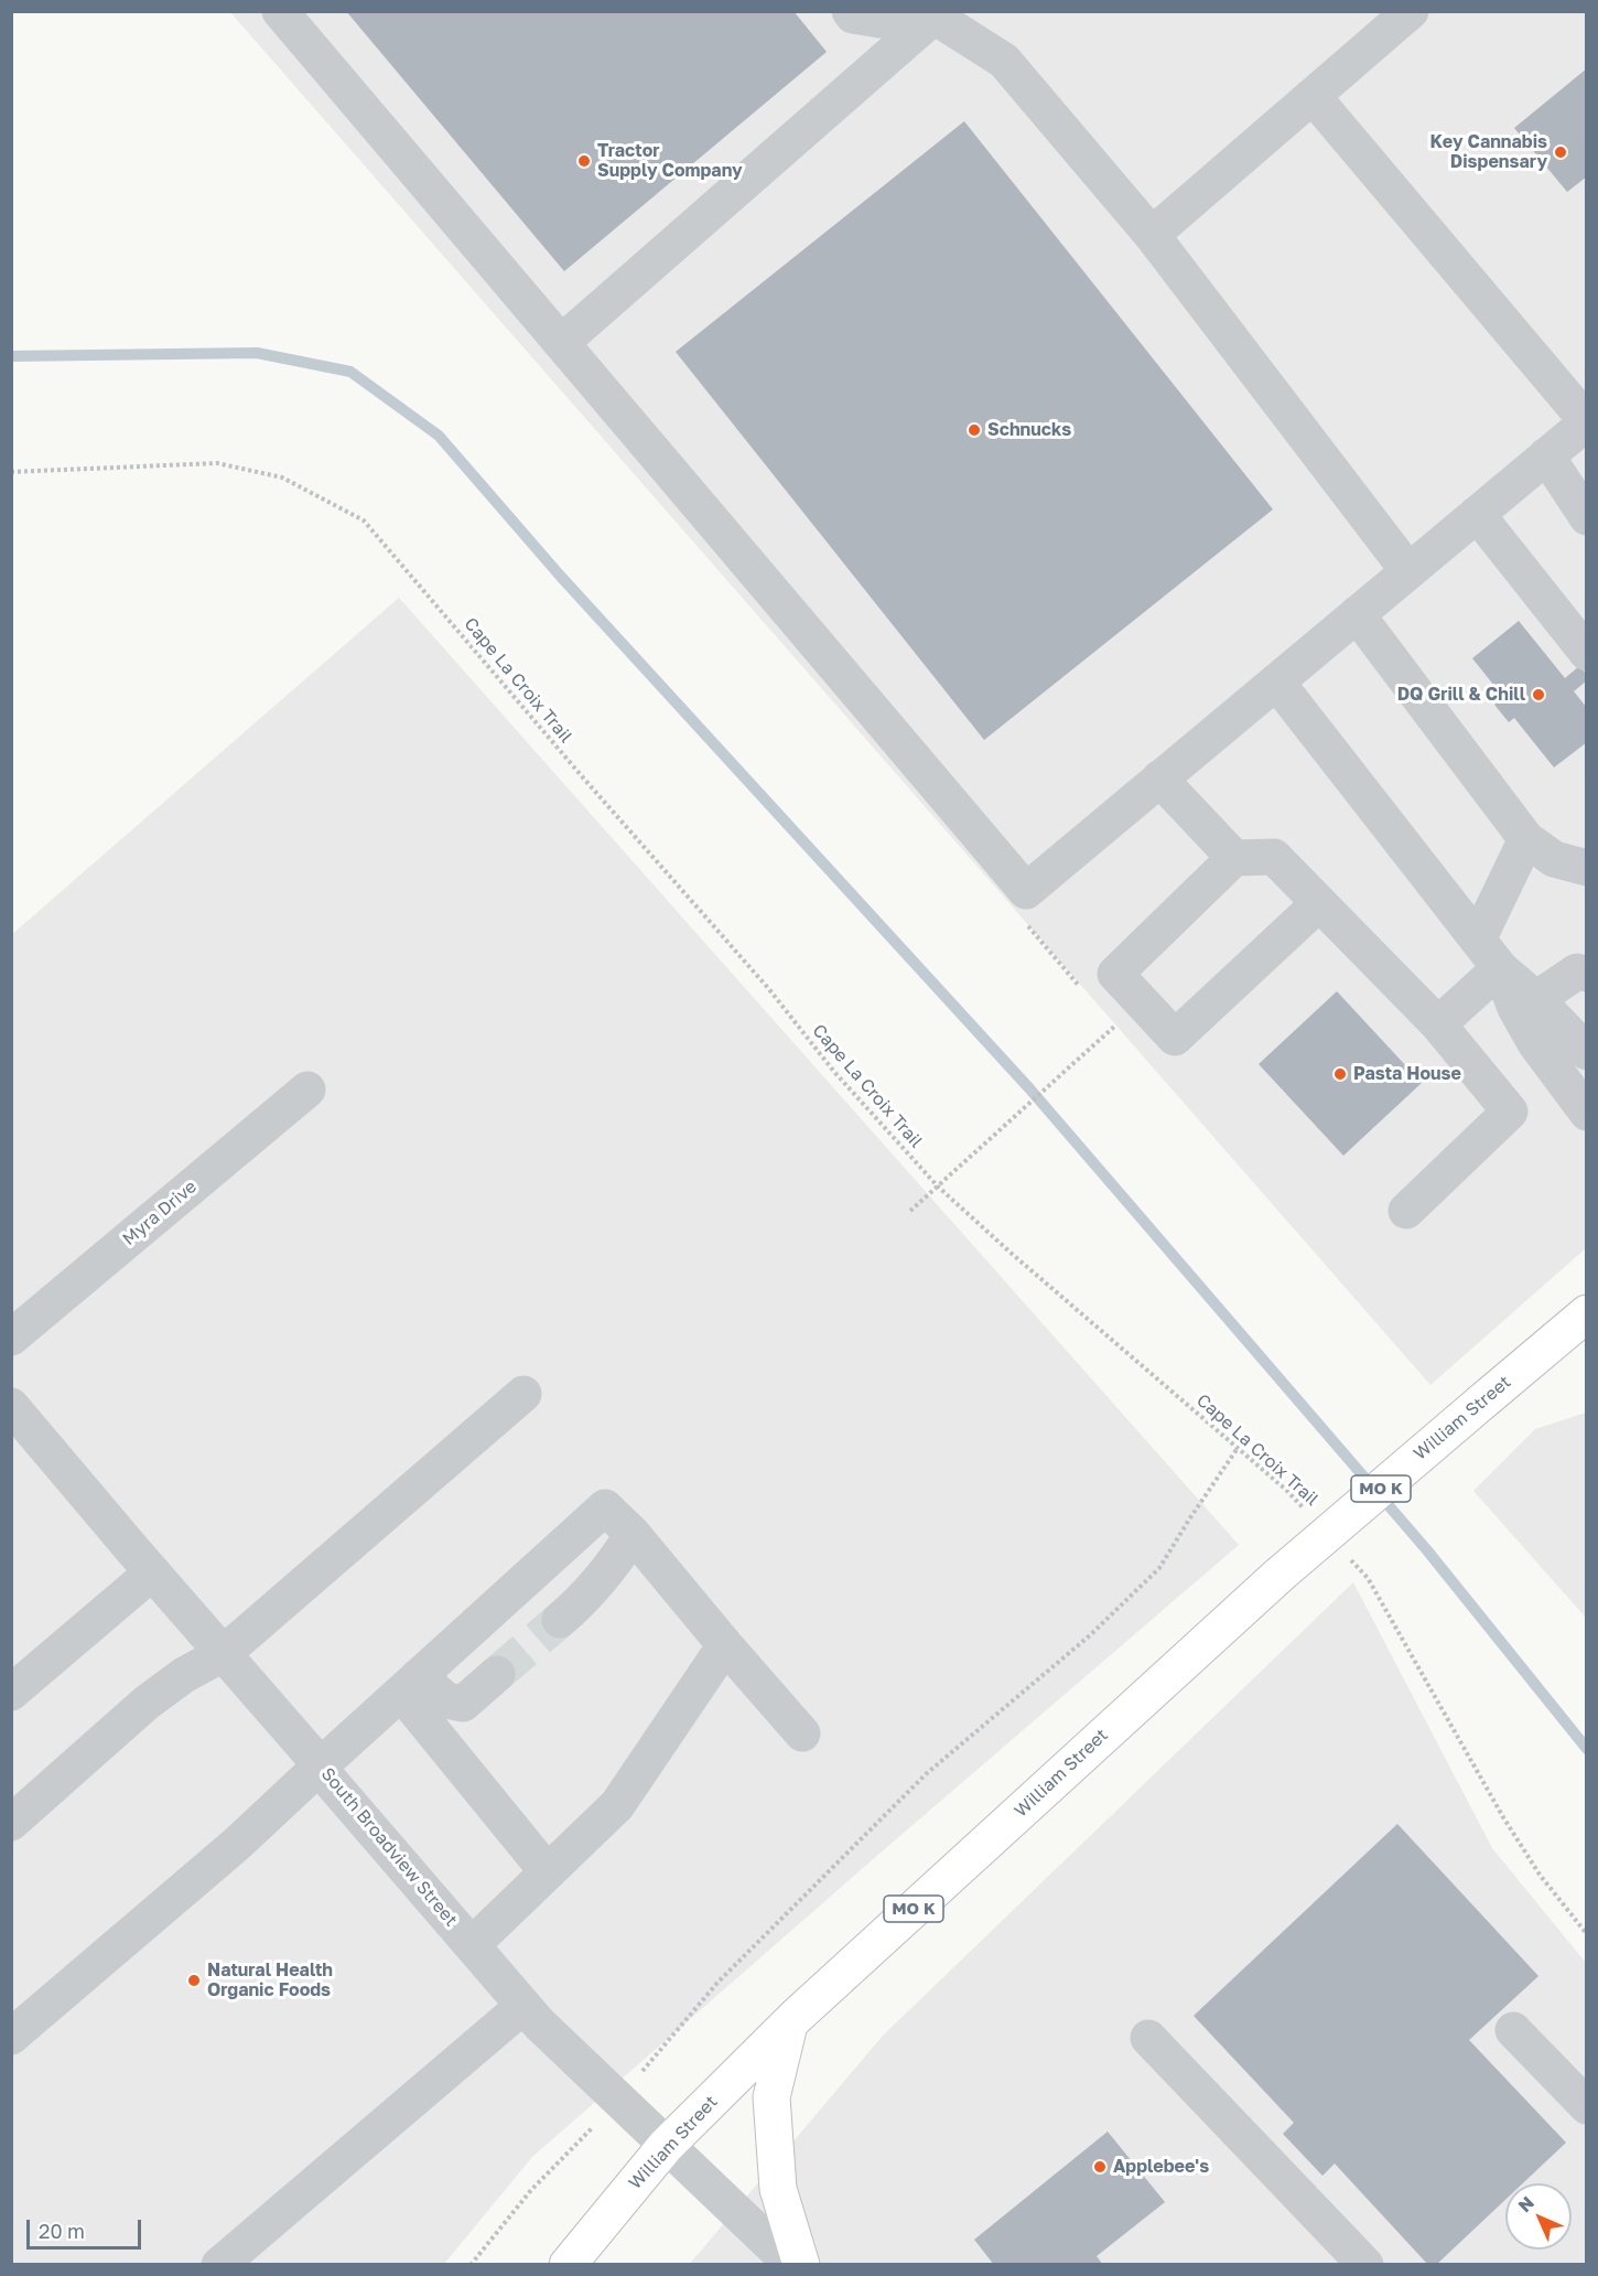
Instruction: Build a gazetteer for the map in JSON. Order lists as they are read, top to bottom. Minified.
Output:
{"streets":{"main road":["William Street","MO K"],"street":["Myra Drive","South Broadview Street"],"path":["Cape La Croix Trail"]},"crossings":[["William Street","South Broadview Street"]],"places":["Key Cannabis Dispensary","Tractor Supply Company","Schnucks","DQ Grill & Chill","Pasta House","Natural Health Organic Foods","Applebee's"],"scale_bar":"20 m","north":"top left"}
